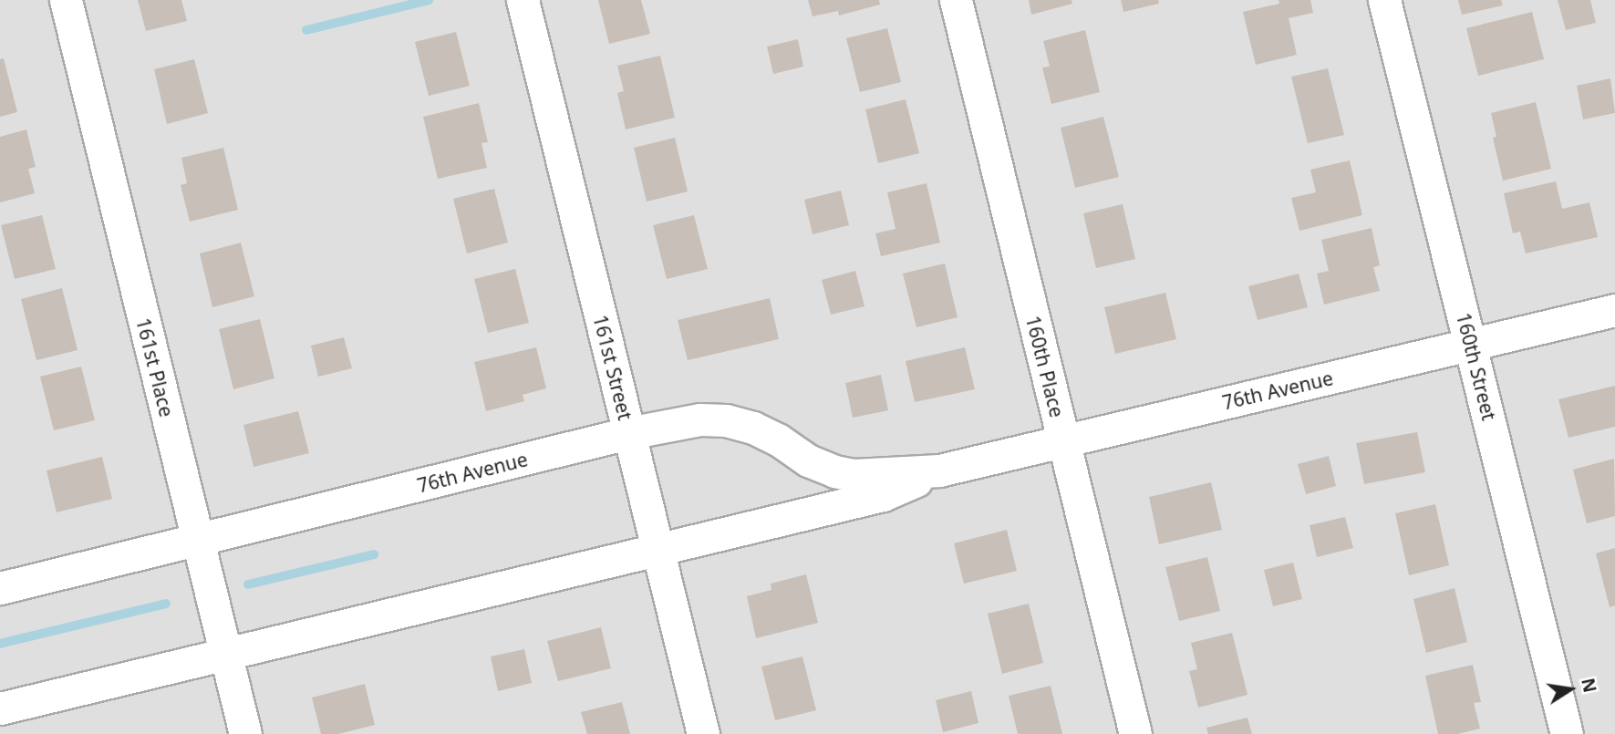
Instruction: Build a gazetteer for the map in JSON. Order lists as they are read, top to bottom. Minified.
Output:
{"streets":{"street":["160th Place","160th Street","161st Place","161st Street","76th Avenue"]},"crossings":[["160th Place","76th Avenue"],["160th Street","76th Avenue"],["161st Place","76th Avenue"],["161st Street","76th Avenue"]],"north":"right"}
